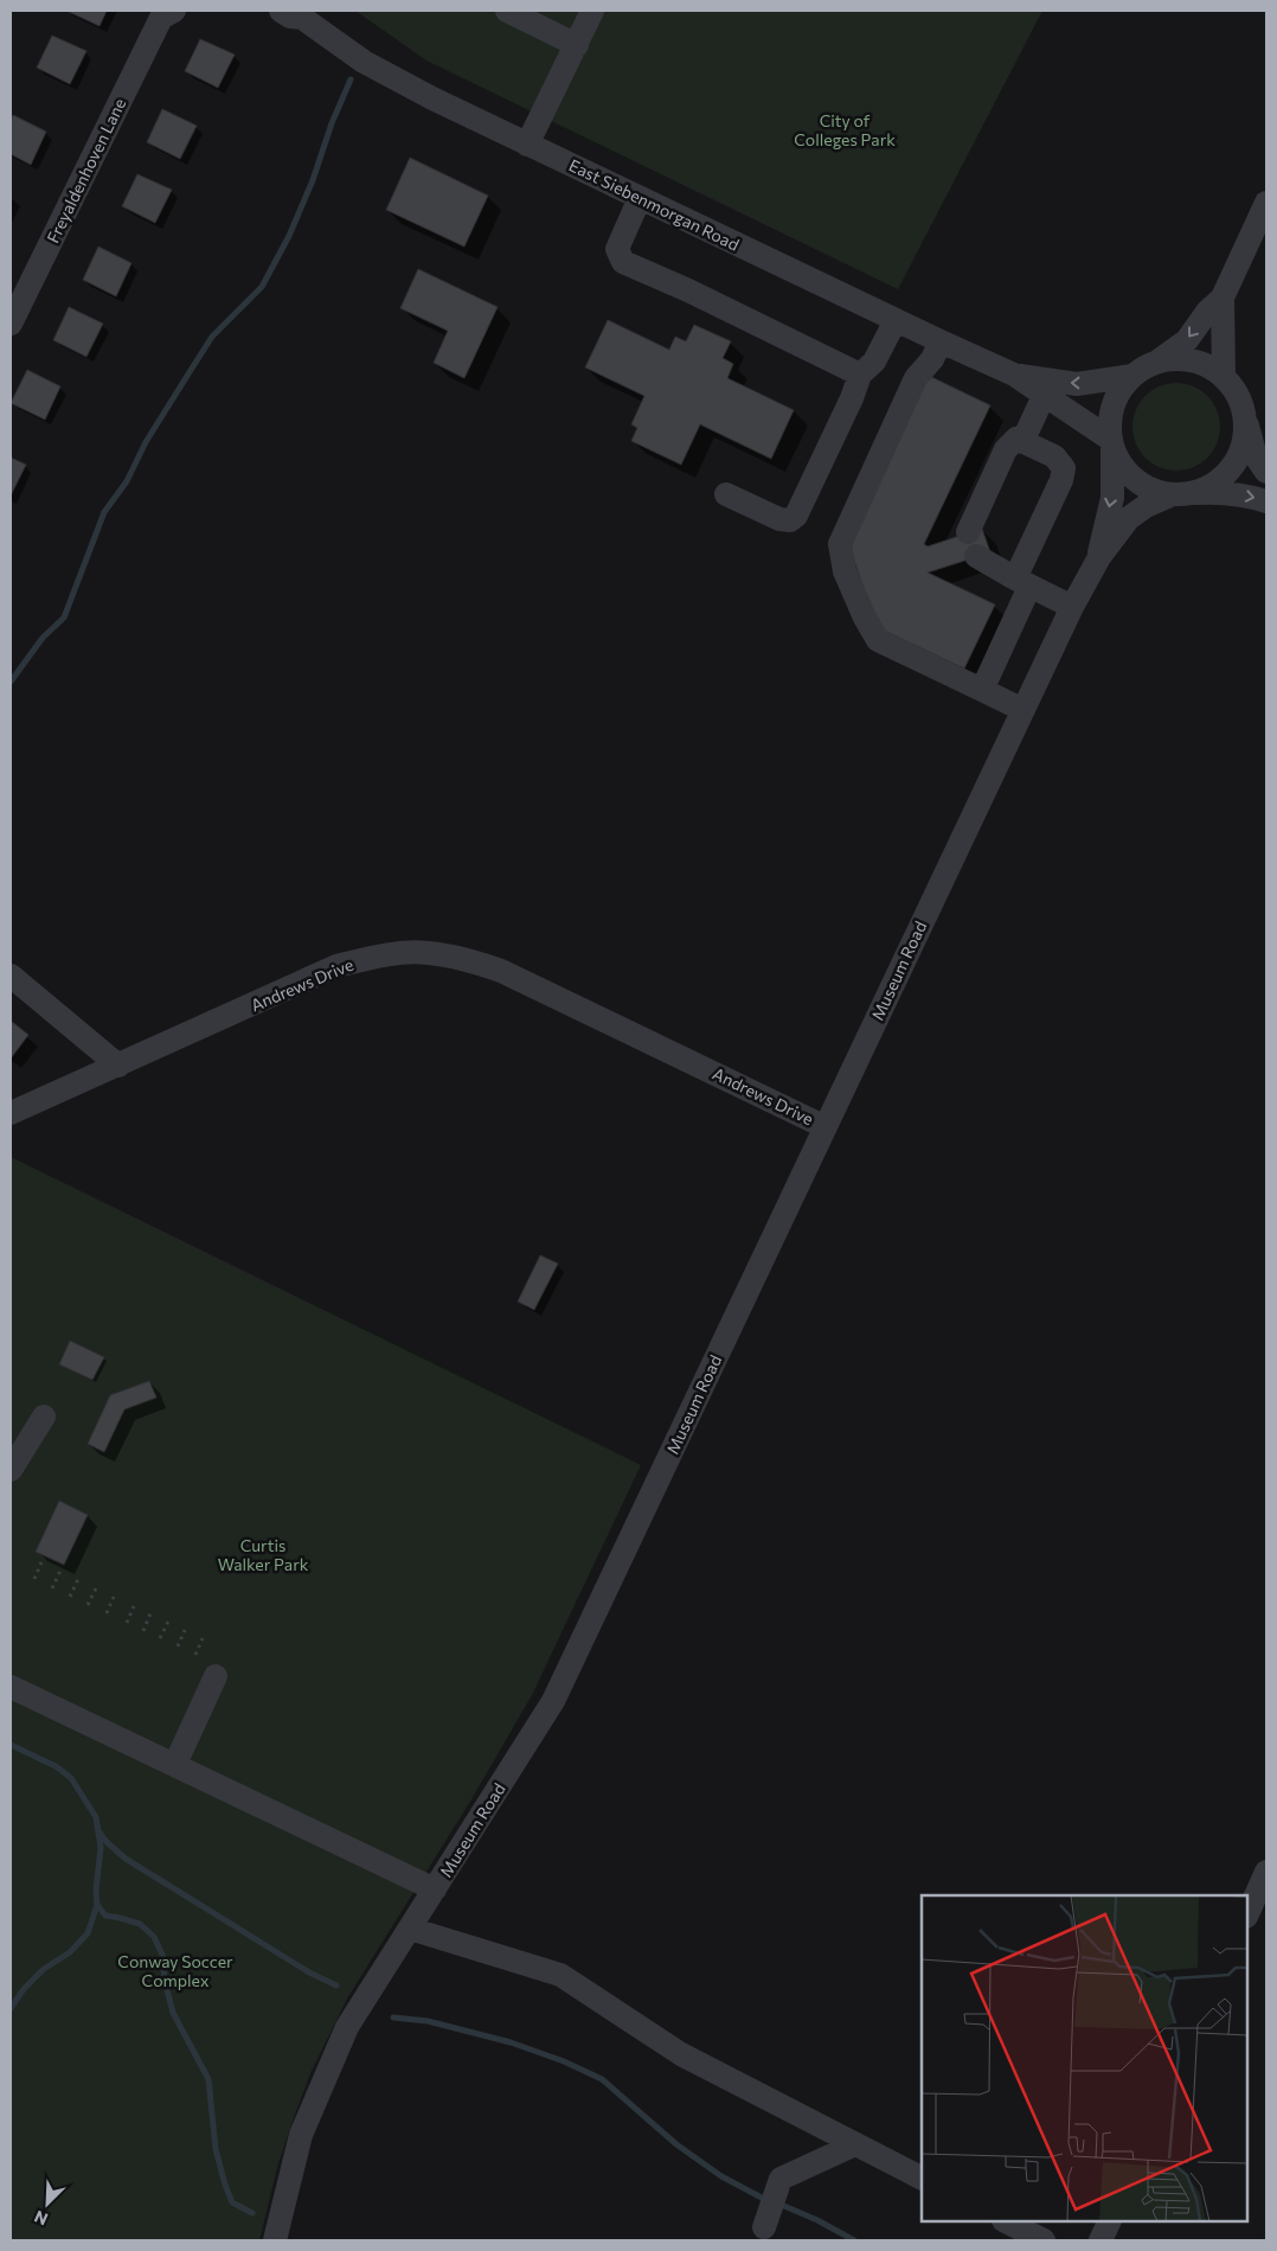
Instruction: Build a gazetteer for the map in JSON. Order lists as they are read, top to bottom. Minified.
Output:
{"streets":{"street":["Freyaldenhoven Lane","East Siebenmorgan Road","Museum Road","Andrews Drive"]},"crossings":[["East Siebenmorgan Road","Museum Road"],["Museum Road","Andrews Drive"]],"parks":["City of Colleges Park","Curtis Walker Park","Conway Soccer Complex"],"north":"bottom left"}
